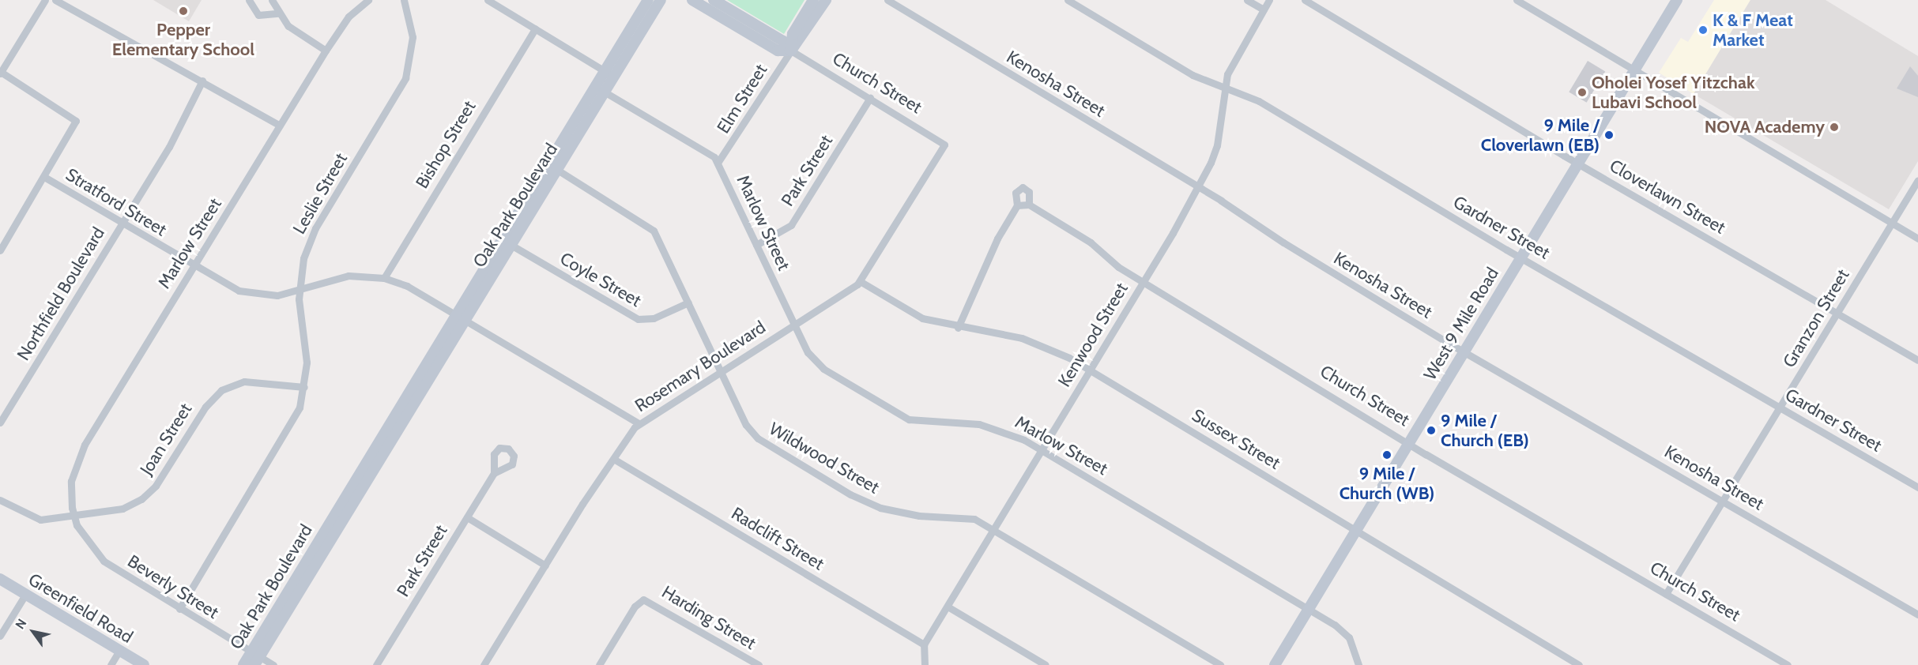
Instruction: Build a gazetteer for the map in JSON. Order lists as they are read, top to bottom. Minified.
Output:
{"streets":{"street":["Church Street","Kenosha Street","Elm Street","Bishop Street","Park Street","Leslie Street","Cloverlawn Street","Stratford Street","Oak Park Boulevard","Marlow Street","Gardner Street","Coyle Street","Northfield Boulevard","Granzon Street","West 9 Mile Road","Kenwood Street","Rosemary Boulevard","Joan Street","Sussex Street","Wildwood Street","Radclift Street","Beverly Street","Greenfield Road","Harding Street"]},"crossings":[["Church Street","Elm Street"],["Church Street","Park Street"],["Church Street","Granzon Street"],["Church Street","West 9 Mile Road"],["Church Street","Kenwood Street"],["Church Street","Rosemary Boulevard"],["Church Street","Sussex Street"],["Kenosha Street","Granzon Street"],["Kenosha Street","West 9 Mile Road"],["Kenosha Street","Kenwood Street"],["Elm Street","Marlow Street"],["Bishop Street","Stratford Street"],["Park Street","Marlow Street"],["Leslie Street","Stratford Street"],["Leslie Street","Joan Street"],["Leslie Street","Beverly Street"],["Cloverlawn Street","Granzon Street"],["Cloverlawn Street","West 9 Mile Road"],["Stratford Street","Oak Park Boulevard"],["Stratford Street","Marlow Street"],["Stratford Street","Northfield Boulevard"],["Oak Park Boulevard","Marlow Street"],["Oak Park Boulevard","Coyle Street"],["Oak Park Boulevard","Wildwood Street"],["Oak Park Boulevard","Beverly Street"],["Marlow Street","West 9 Mile Road"],["Marlow Street","Kenwood Street"],["Marlow Street","Rosemary Boulevard"],["Marlow Street","Joan Street"],["Marlow Street","Beverly Street"],["Gardner Street","Granzon Street"],["Gardner Street","West 9 Mile Road"],["Gardner Street","Kenwood Street"],["Coyle Street","Wildwood Street"],["West 9 Mile Road","Sussex Street"],["Kenwood Street","Sussex Street"],["Kenwood Street","Wildwood Street"],["Kenwood Street","Radclift Street"],["Rosemary Boulevard","Sussex Street"],["Rosemary Boulevard","Wildwood Street"],["Rosemary Boulevard","Radclift Street"],["Joan Street","Beverly Street"]],"places":["Pepper Elementary School","K & F Meat Market","Oholei Yosef Yitzchak Lubavi School","NOVA Academy","9 Mile / Cloverlawn (EB)","9 Mile / Church (EB)","9 Mile / Church (WB)"],"north":"top left"}
